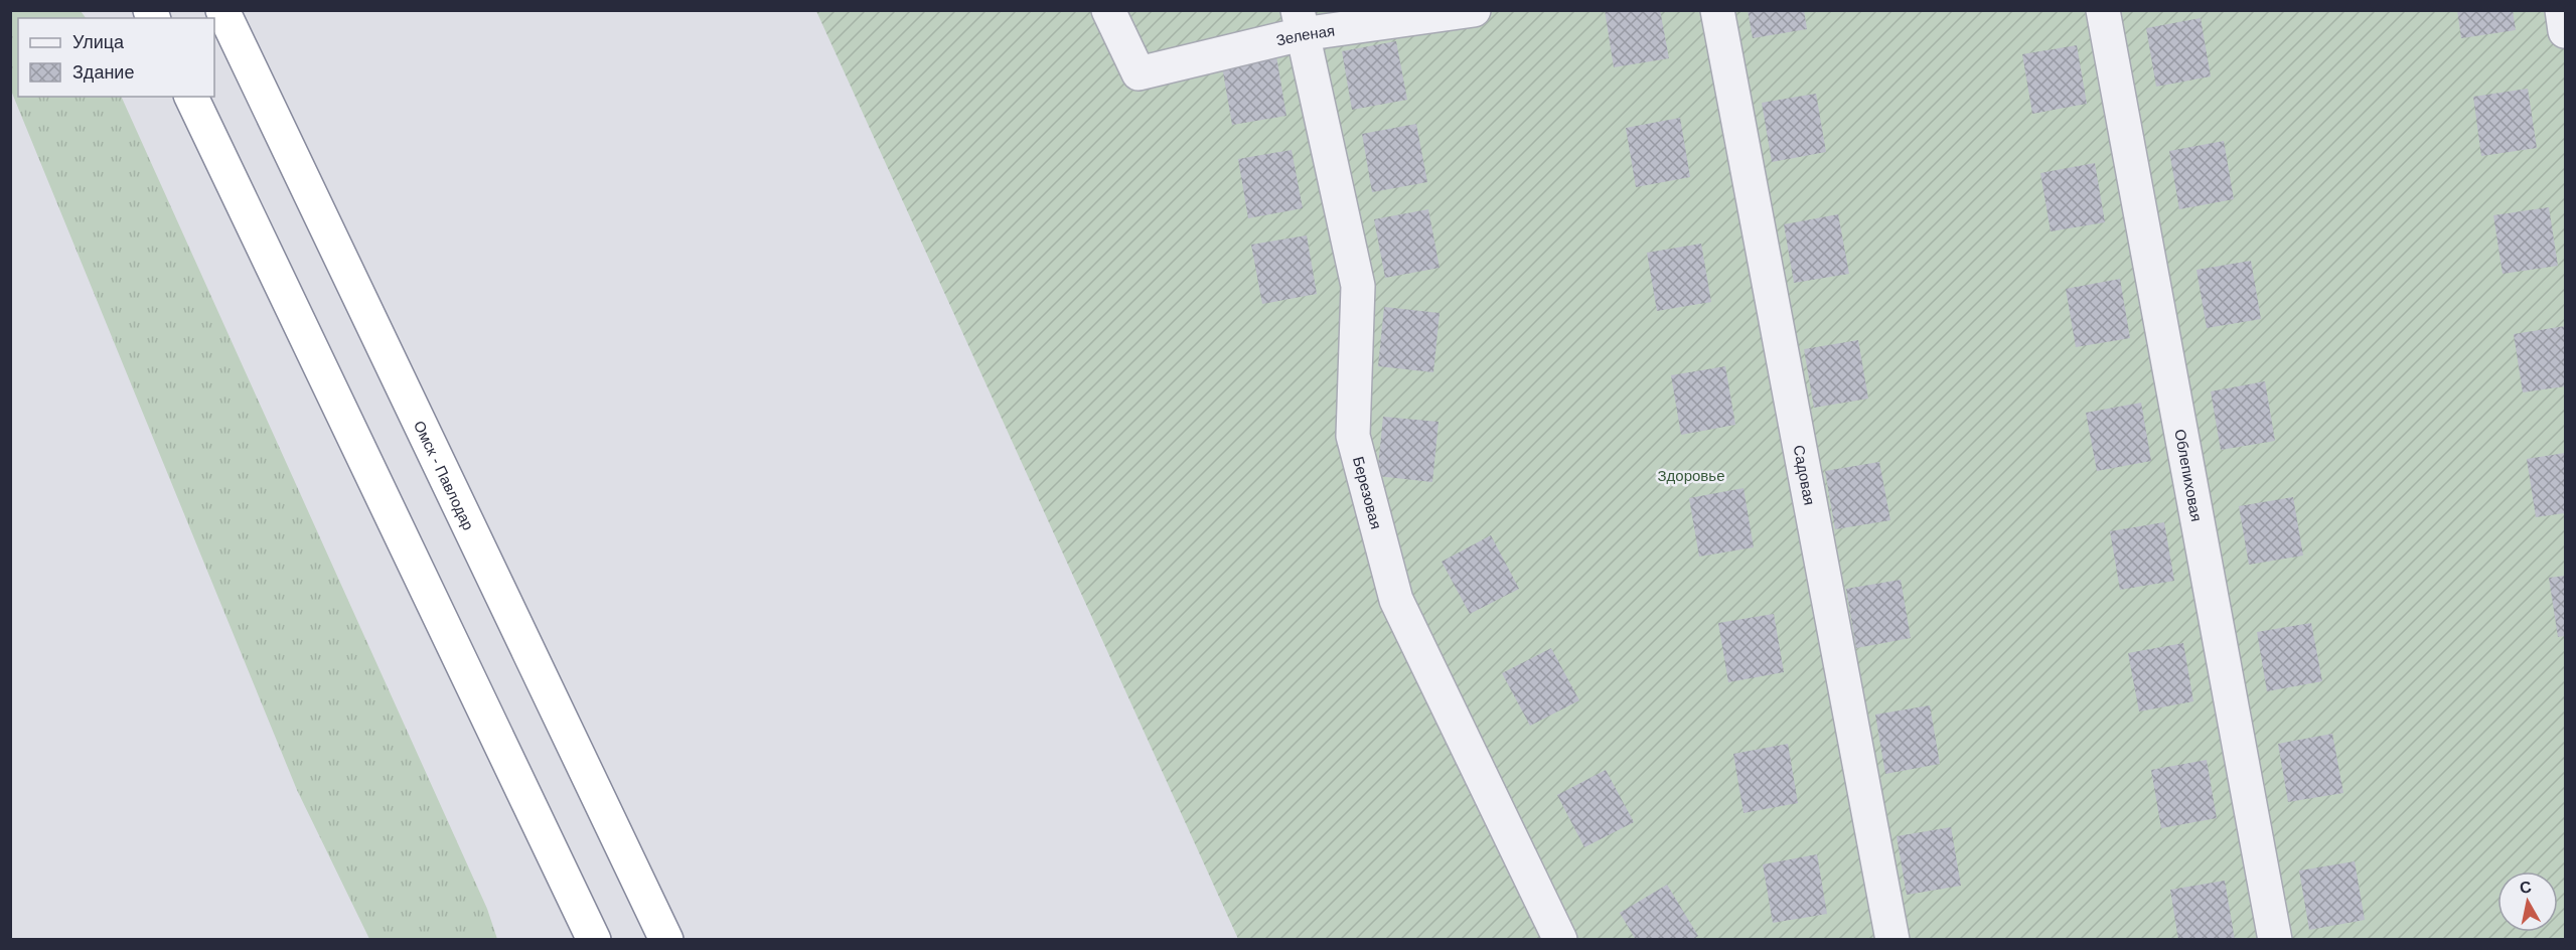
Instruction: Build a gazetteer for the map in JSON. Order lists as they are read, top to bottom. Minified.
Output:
{"streets":{"highway":["Омск - Павлодар"],"street":["Зеленая","Садовая","Облепиховая","Березовая"]},"crossings":[["Зеленая","Березовая"]],"parks":["Здоровье"],"legend":["Улица","Здание"],"north":"top"}
